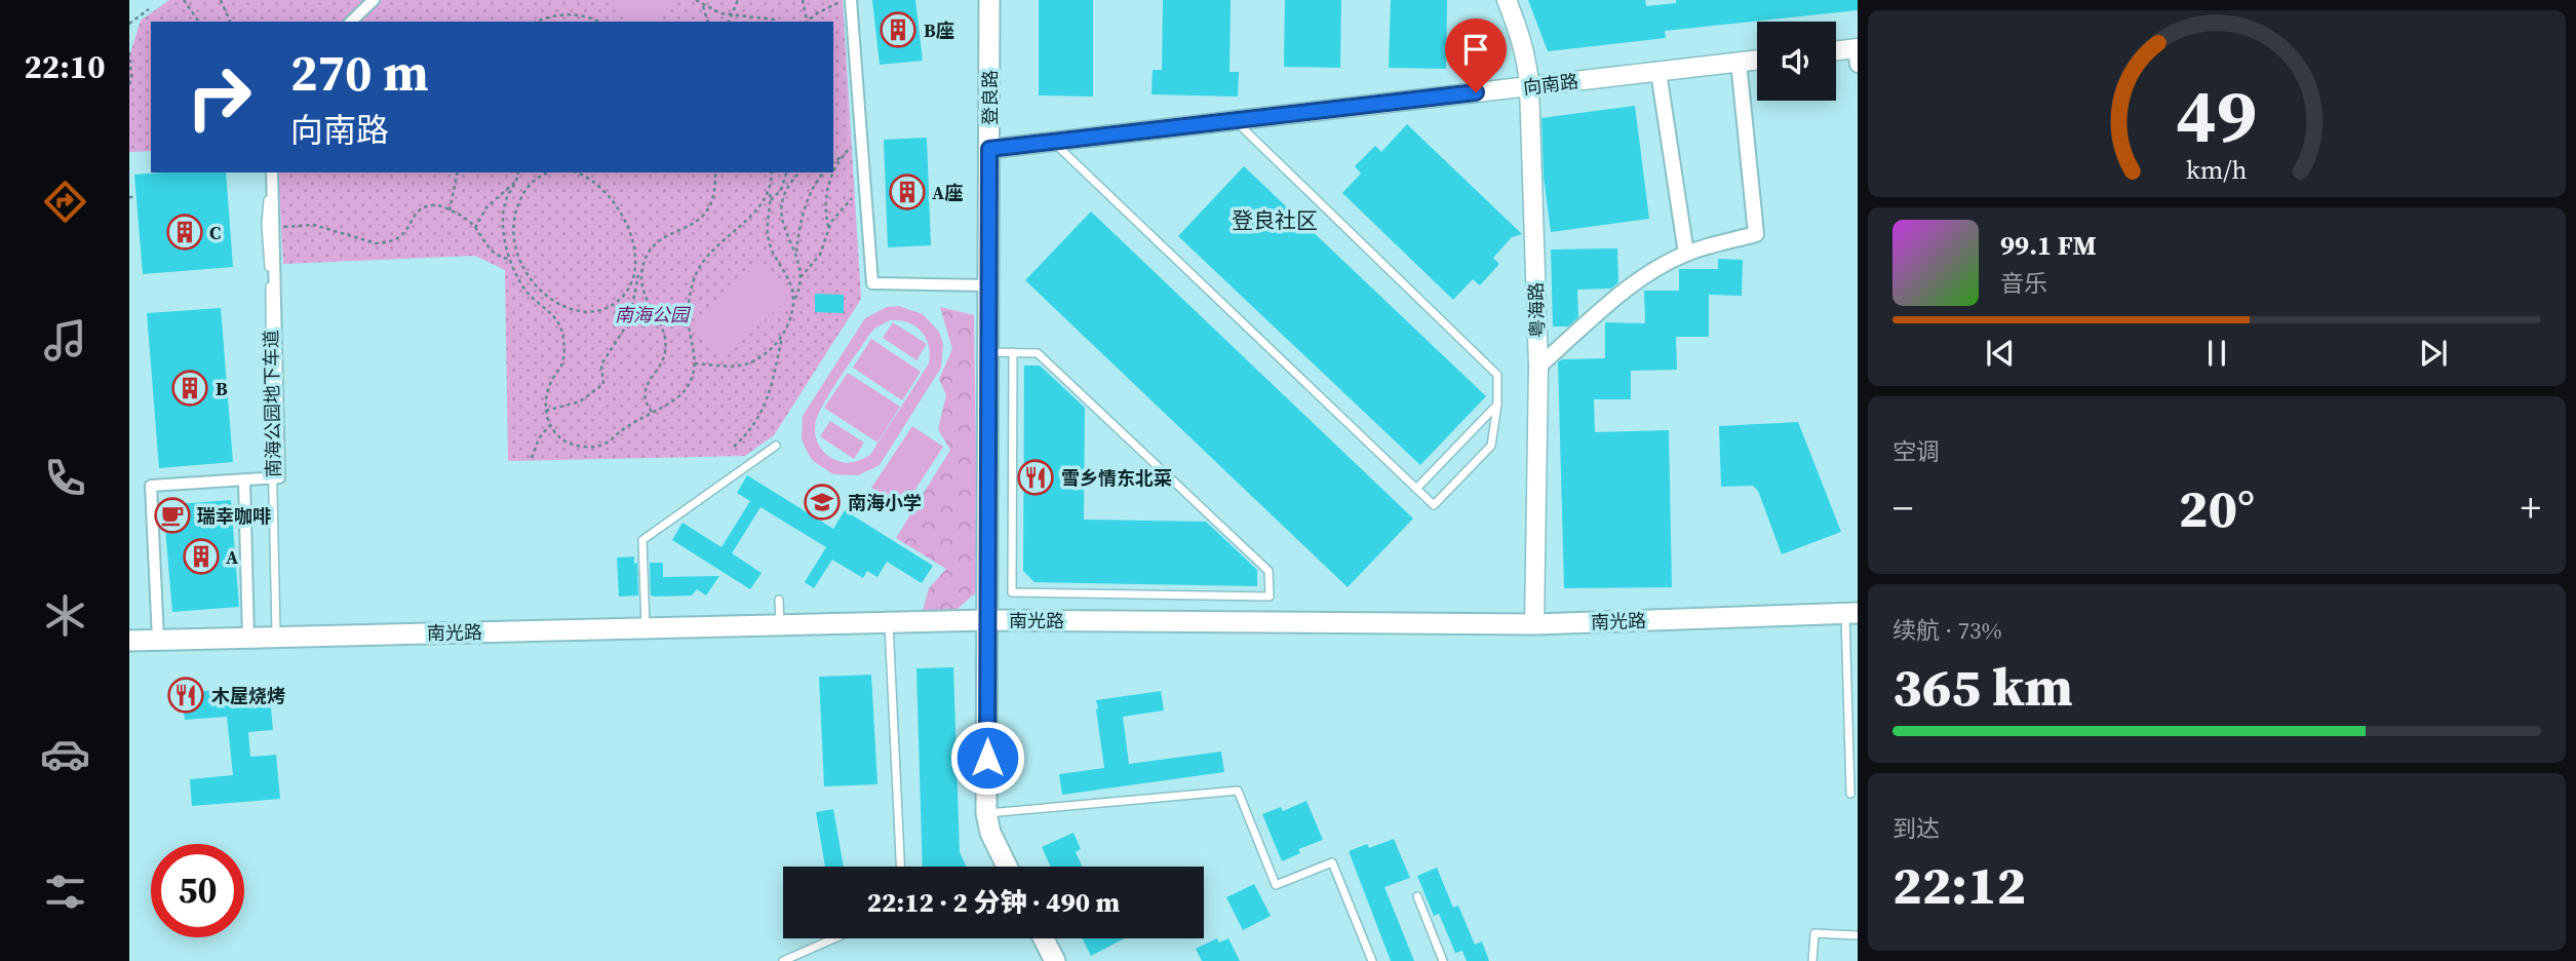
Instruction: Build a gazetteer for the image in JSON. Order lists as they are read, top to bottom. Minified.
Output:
{"streets":{"main road":["登良路","南光路"],"street":["向南路","粤海路"],"lane":["南海公园地下车道"]},"crossings":[["向南路","登良路"],["向南路","粤海路"],["登良路","南光路"],["粤海路","南光路"],["南海公园地下车道","南光路"]],"districts":["登良社区"],"parks":["南海公园"],"places":{"building":["B座","A座","C","B","A"],"restaurant":["雪乡情东北菜","木屋烧烤"],"school or university":["南海小学"],"cafe":["瑞幸咖啡"]},"page":{"tabs":"22:10","turn":["270 m","向南路"],"song":["99.1 FM","音乐"],"tile":["空调",["续航 · 73%","365 km"],["到达","22:12"]],"heat":["−","20°","+"],"limit":"50","trip":"22:12 · 2 分钟 · 490 m","gauge":["49","km/h"]}}
